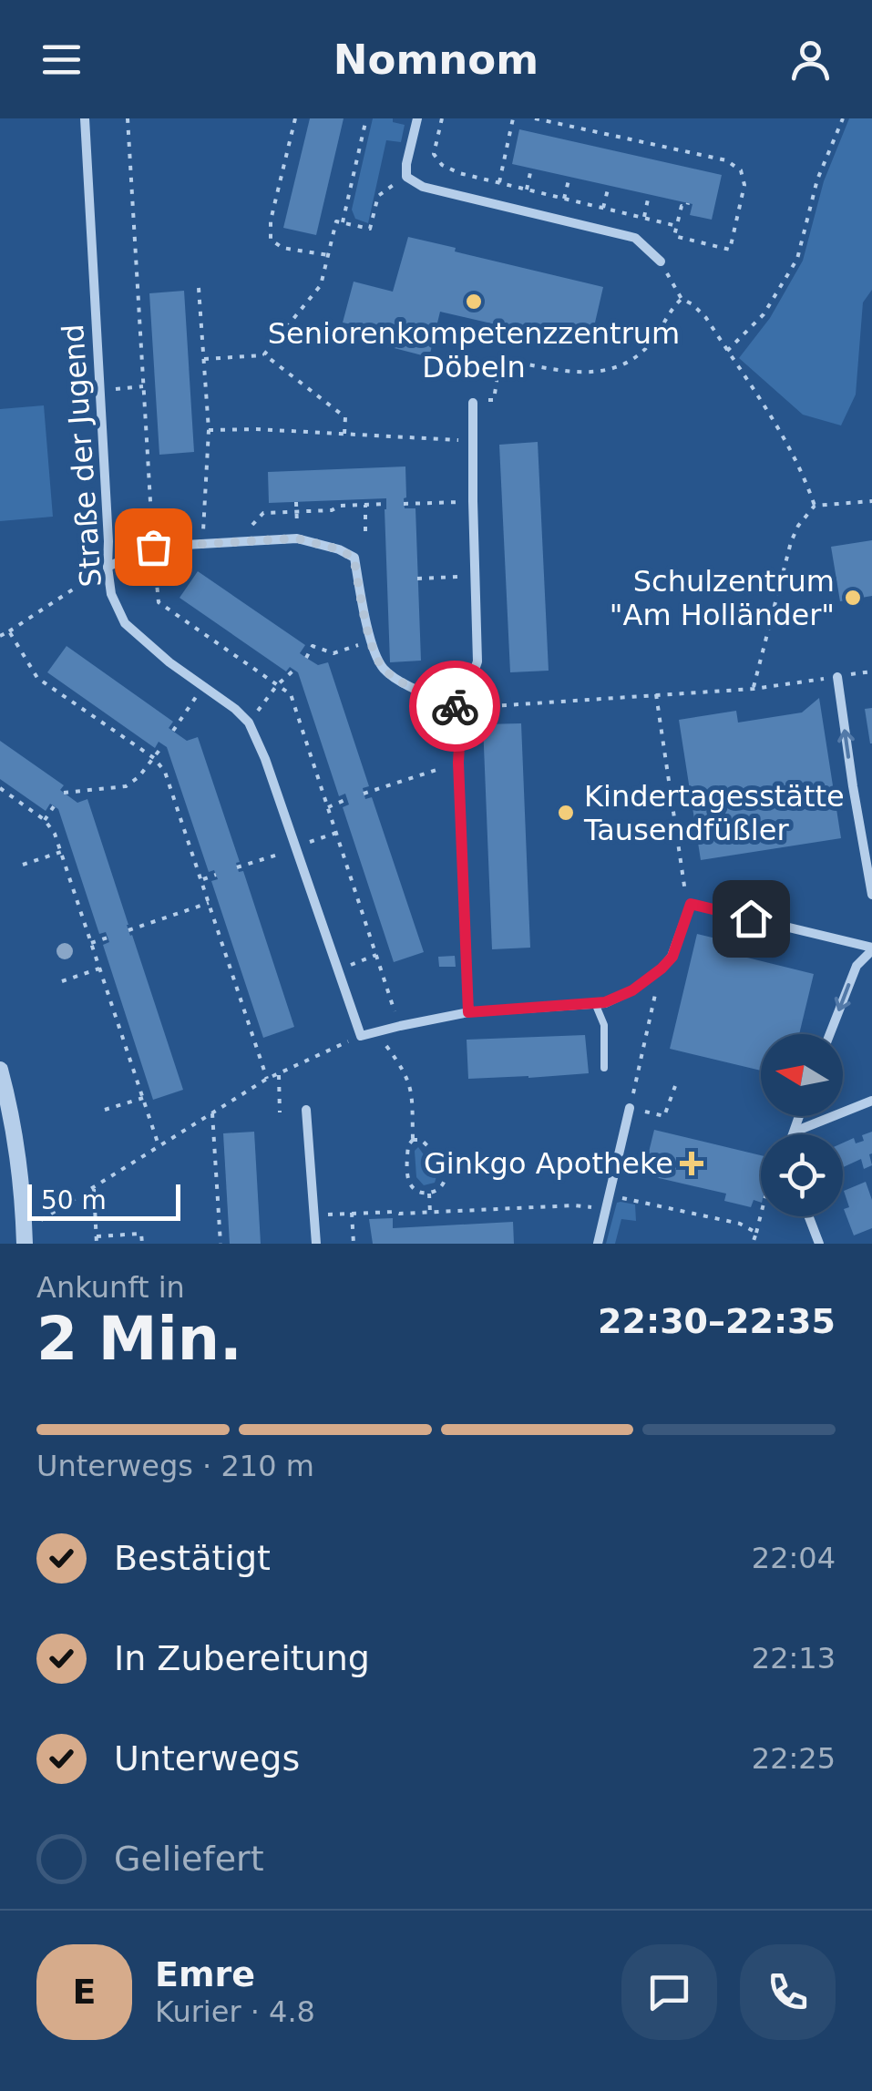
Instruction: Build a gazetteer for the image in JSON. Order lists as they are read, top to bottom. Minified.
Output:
{"streets":{"street":["Straße der Jugend"]},"places":{"other":["Seniorenkompetenzzentrum Döbeln","Schulzentrum \"Am Holländer\"","Kindertagesstätte Tausendfüßler"],"health":["Ginkgo Apotheke"]},"scale_bar":"50 m","north":"left","page":{"header":"Nomnom","scale":"50 m","heading":["2 Min.","Ankunft in","22:30–22:35"],"panel":["Emre","Kurier · 4.8"],"bar":"Unterwegs · 210 m","list":[["Bestätigt","22:04"],["In Zubereitung","22:13"],["Unterwegs","22:25"],"Geliefert"],"round":"E"}}
